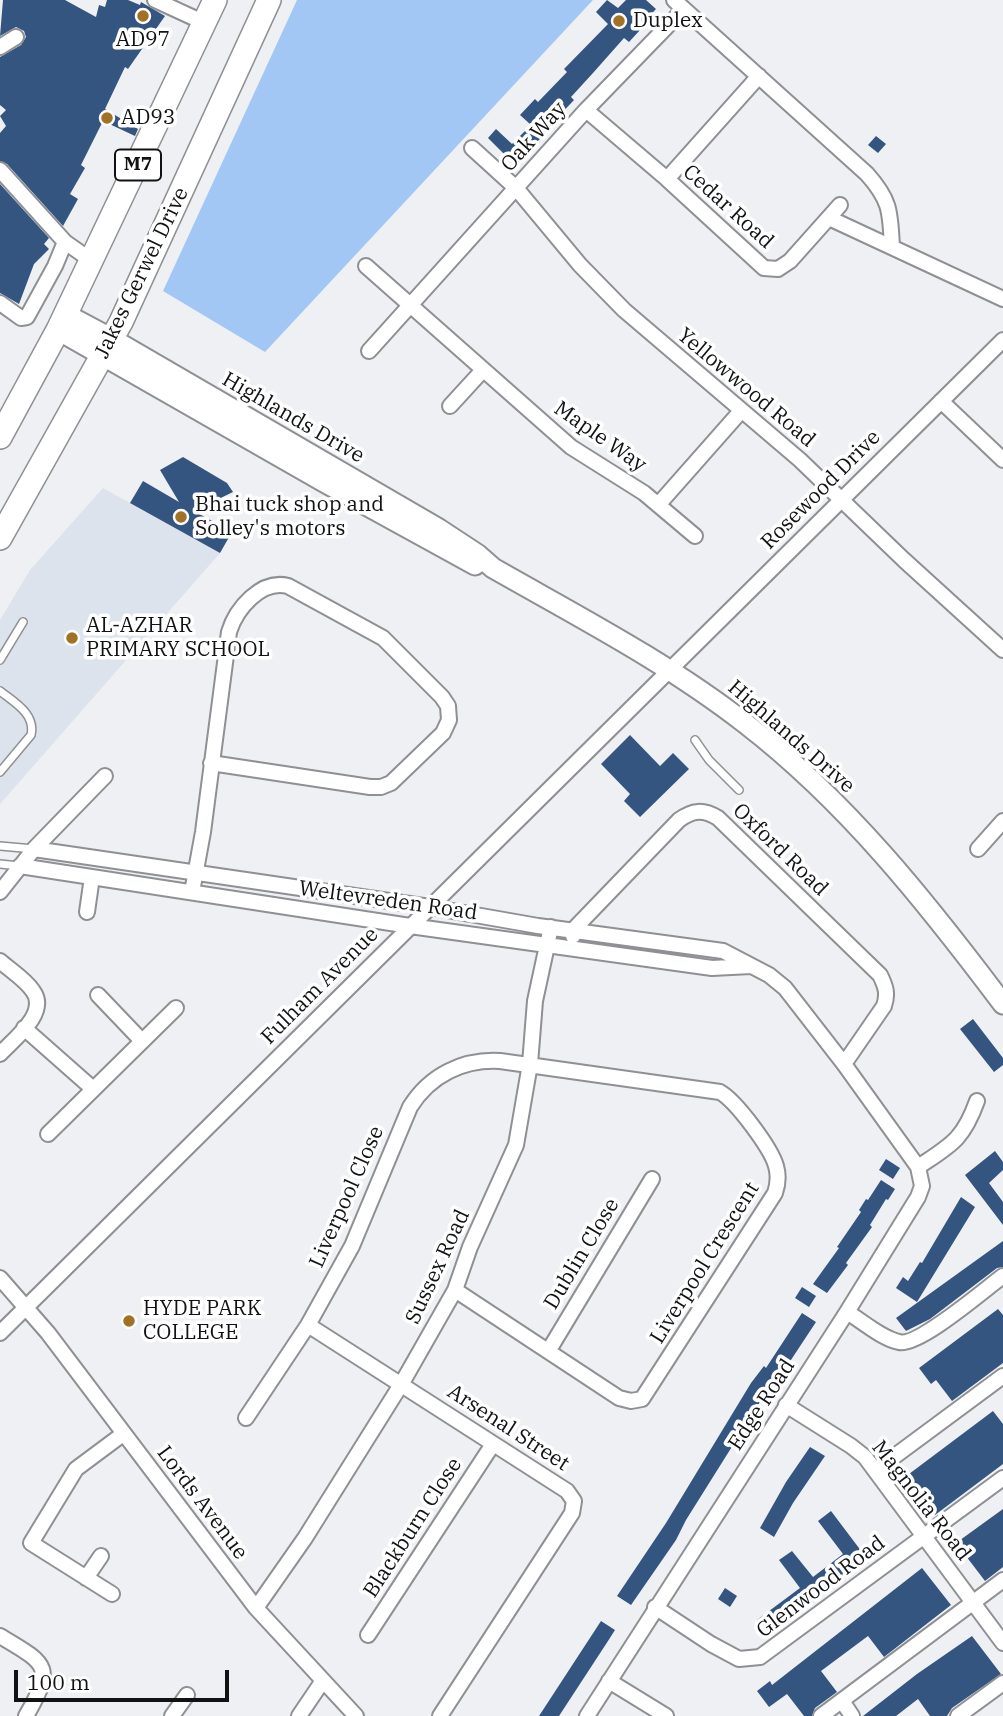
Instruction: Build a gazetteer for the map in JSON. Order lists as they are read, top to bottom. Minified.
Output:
{"streets":{"main road":["M7","Jakes Gerwel Drive","Highlands Drive"],"street":["Oak Way","Cedar Road","Yellowwood Road","Maple Way","Rosewood Drive","Oxford Road","Weltevreden Road","Fulham Avenue","Liverpool Close","Dublin Close","Liverpool Crescent","Sussex Road","Edge Road","Arsenal Street","Magnolia Road","Lords Avenue","Blackburn Close","Glenwood Road"]},"crossings":[["Oak Way","Cedar Road"],["Oak Way","Yellowwood Road"],["Oak Way","Maple Way"],["M7","Highlands Drive"],["Jakes Gerwel Drive","Highlands Drive"],["Yellowwood Road","Rosewood Drive"],["Highlands Drive","Rosewood Drive"],["Highlands Drive","Fulham Avenue"],["Rosewood Drive","Fulham Avenue"],["Oxford Road","Weltevreden Road"],["Weltevreden Road","Fulham Avenue"],["Weltevreden Road","Sussex Road"],["Weltevreden Road","Edge Road"],["Fulham Avenue","Lords Avenue"],["Liverpool Close","Liverpool Crescent"],["Liverpool Close","Sussex Road"],["Liverpool Close","Arsenal Street"],["Dublin Close","Liverpool Crescent"],["Liverpool Crescent","Sussex Road"],["Sussex Road","Arsenal Street"],["Sussex Road","Lords Avenue"],["Edge Road","Magnolia Road"],["Edge Road","Glenwood Road"],["Arsenal Street","Blackburn Close"],["Magnolia Road","Glenwood Road"]],"places":["AD97","Duplex","AD93","Bhai tuck shop and Solley's motors","AL-AZHAR PRIMARY SCHOOL","HYDE PARK COLLEGE"],"scale_bar":"100 m"}
